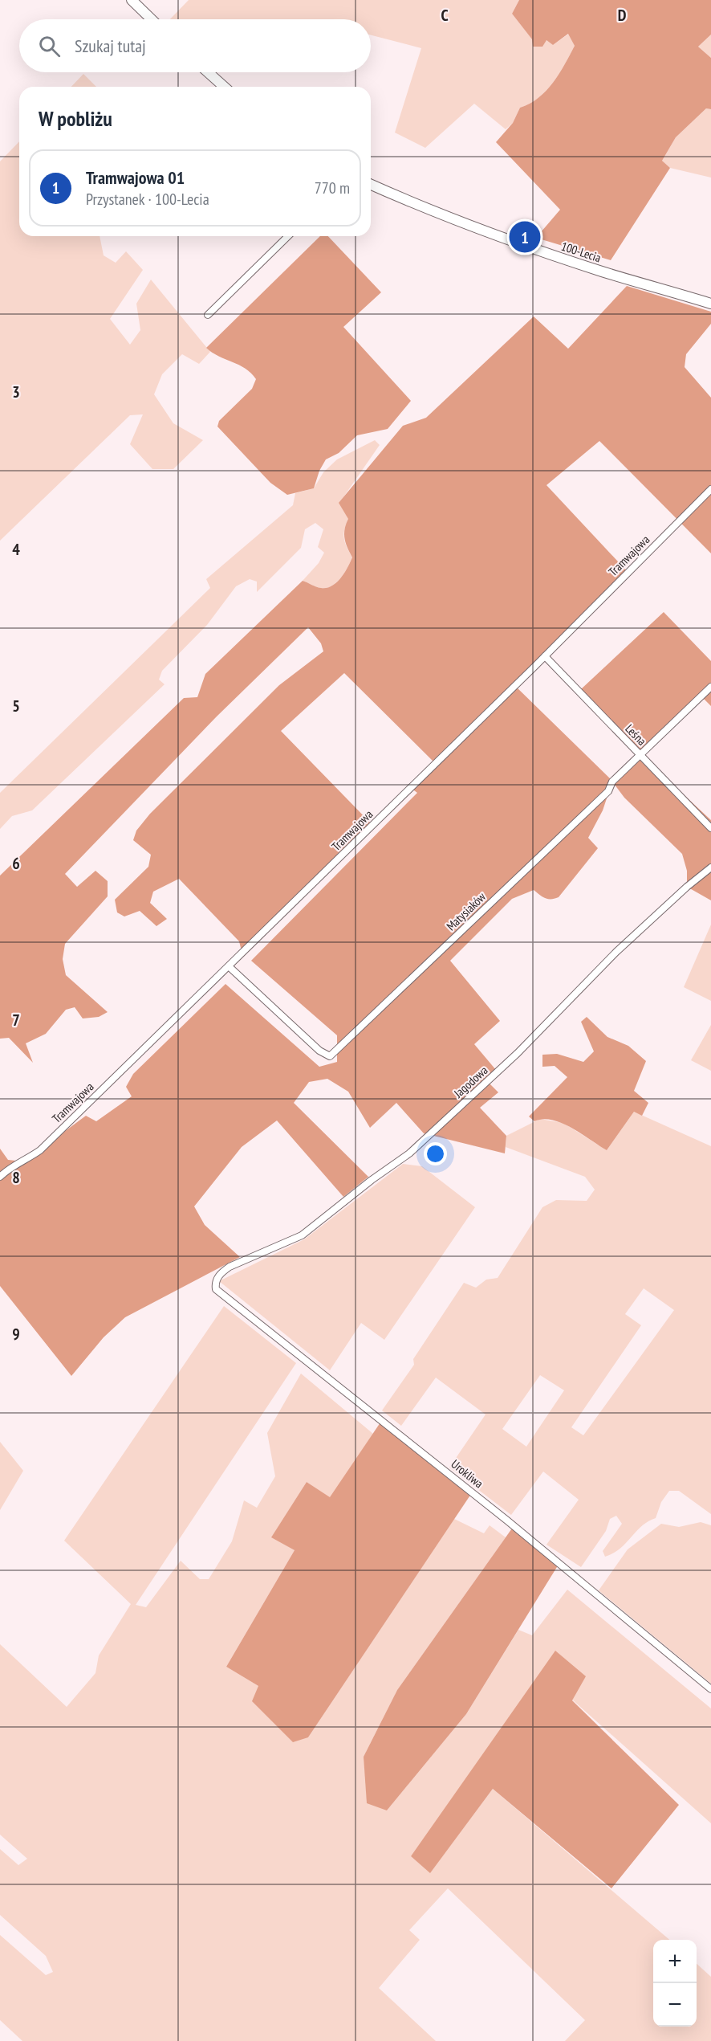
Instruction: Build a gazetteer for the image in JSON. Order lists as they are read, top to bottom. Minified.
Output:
{"streets":{"street":["100-Lecia","Tramwajowa","Leśna","Matysiaków","Jagodowa","Urokliwa"]},"crossings":[["Tramwajowa","Leśna"],["Tramwajowa","Matysiaków"],["Leśna","Matysiaków"],["Jagodowa","Urokliwa"]],"page":{"search":"Szukaj tutaj","heading":"W pobliżu","list":[{"mark":"1","name":"Tramwajowa 01","note":"Przystanek · 100-Lecia","value":"770 m"}],"pins":"1","map_buttons":["+","−"]},"grid":{"columns":["C","D"],"rows":["3","4","5","6","7","8","9"]}}
